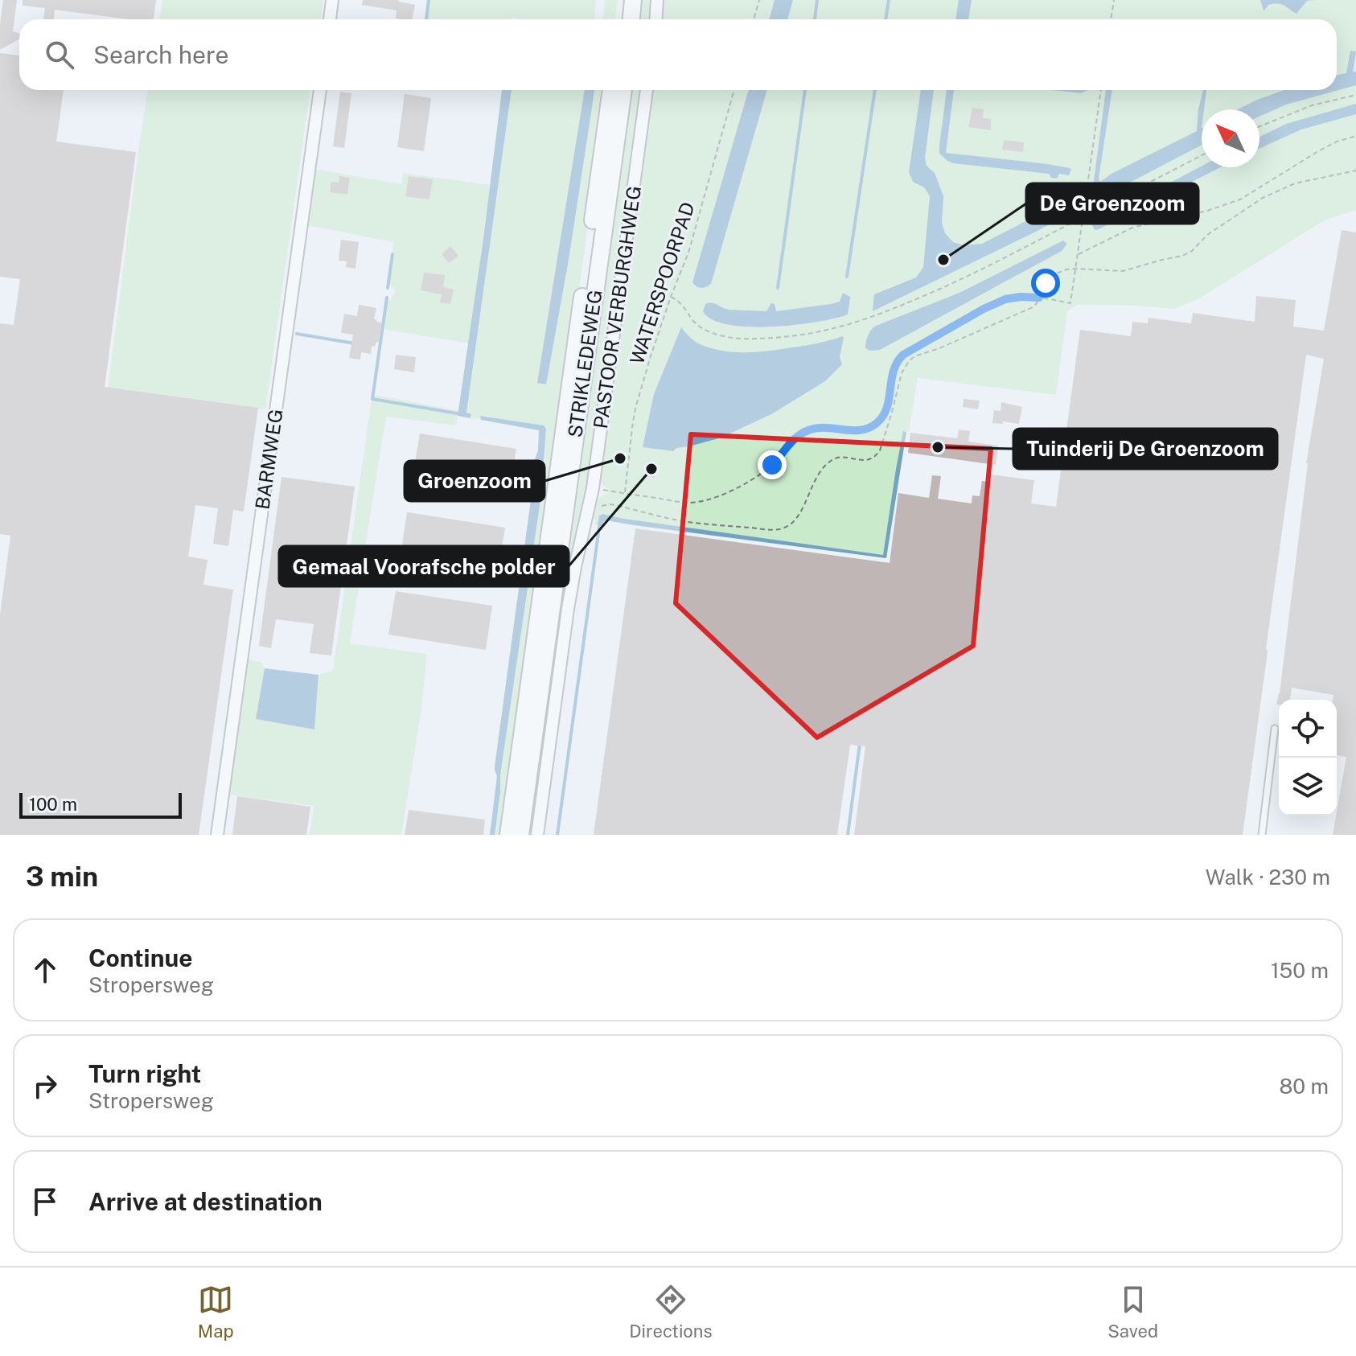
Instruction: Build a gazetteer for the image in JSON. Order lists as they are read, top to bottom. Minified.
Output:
{"streets":{"main road":["STRIKLEDEWEG"],"street":["PASTOOR VERBURGHWEG","BARMWEG"],"path":["WATERSPOORPAD"]},"places":["De Groenzoom","Tuinderij De Groenzoom","Groenzoom","Gemaal Voorafsche polder"],"scale_bar":"100 m","north":"top left","page":{"search":"Search here","scale":"100 m","heading":["3 min","Walk · 230 m"],"list":[["Continue","Stropersweg","150 m"],["Turn right","Stropersweg","80 m"],"Arrive at destination"],"nav":["Map","Directions","Saved"]}}
